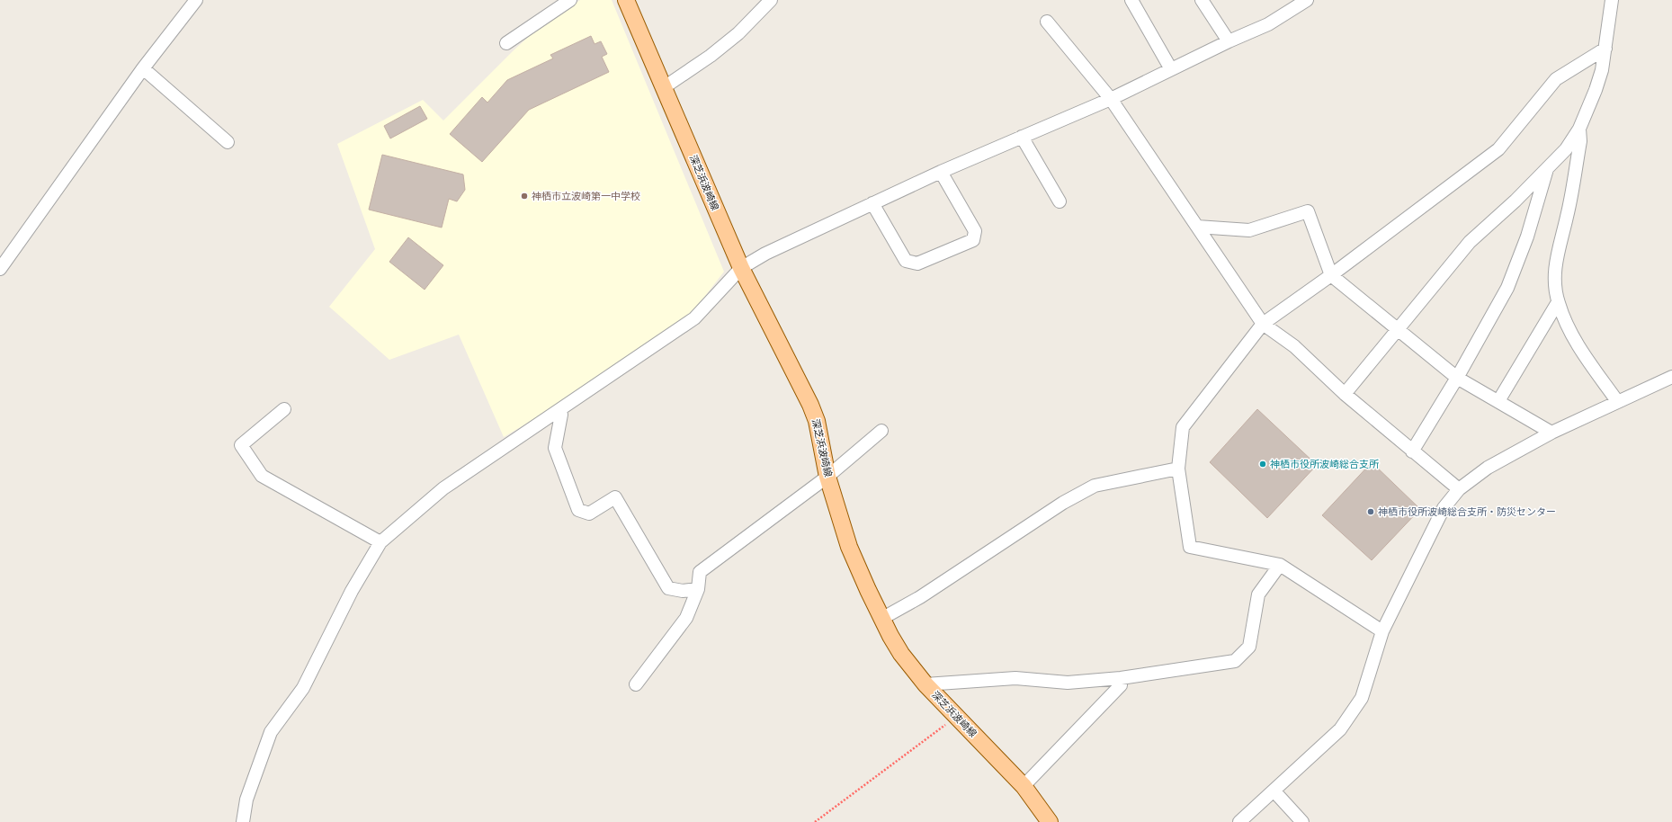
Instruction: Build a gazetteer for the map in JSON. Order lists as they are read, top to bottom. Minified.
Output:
{"streets":{"main road":["深芝浜波崎線"]},"places":["神栖市立波崎第一中学校","神栖市役所波崎総合支所","神栖市役所波崎総合支所・防災センター"]}
